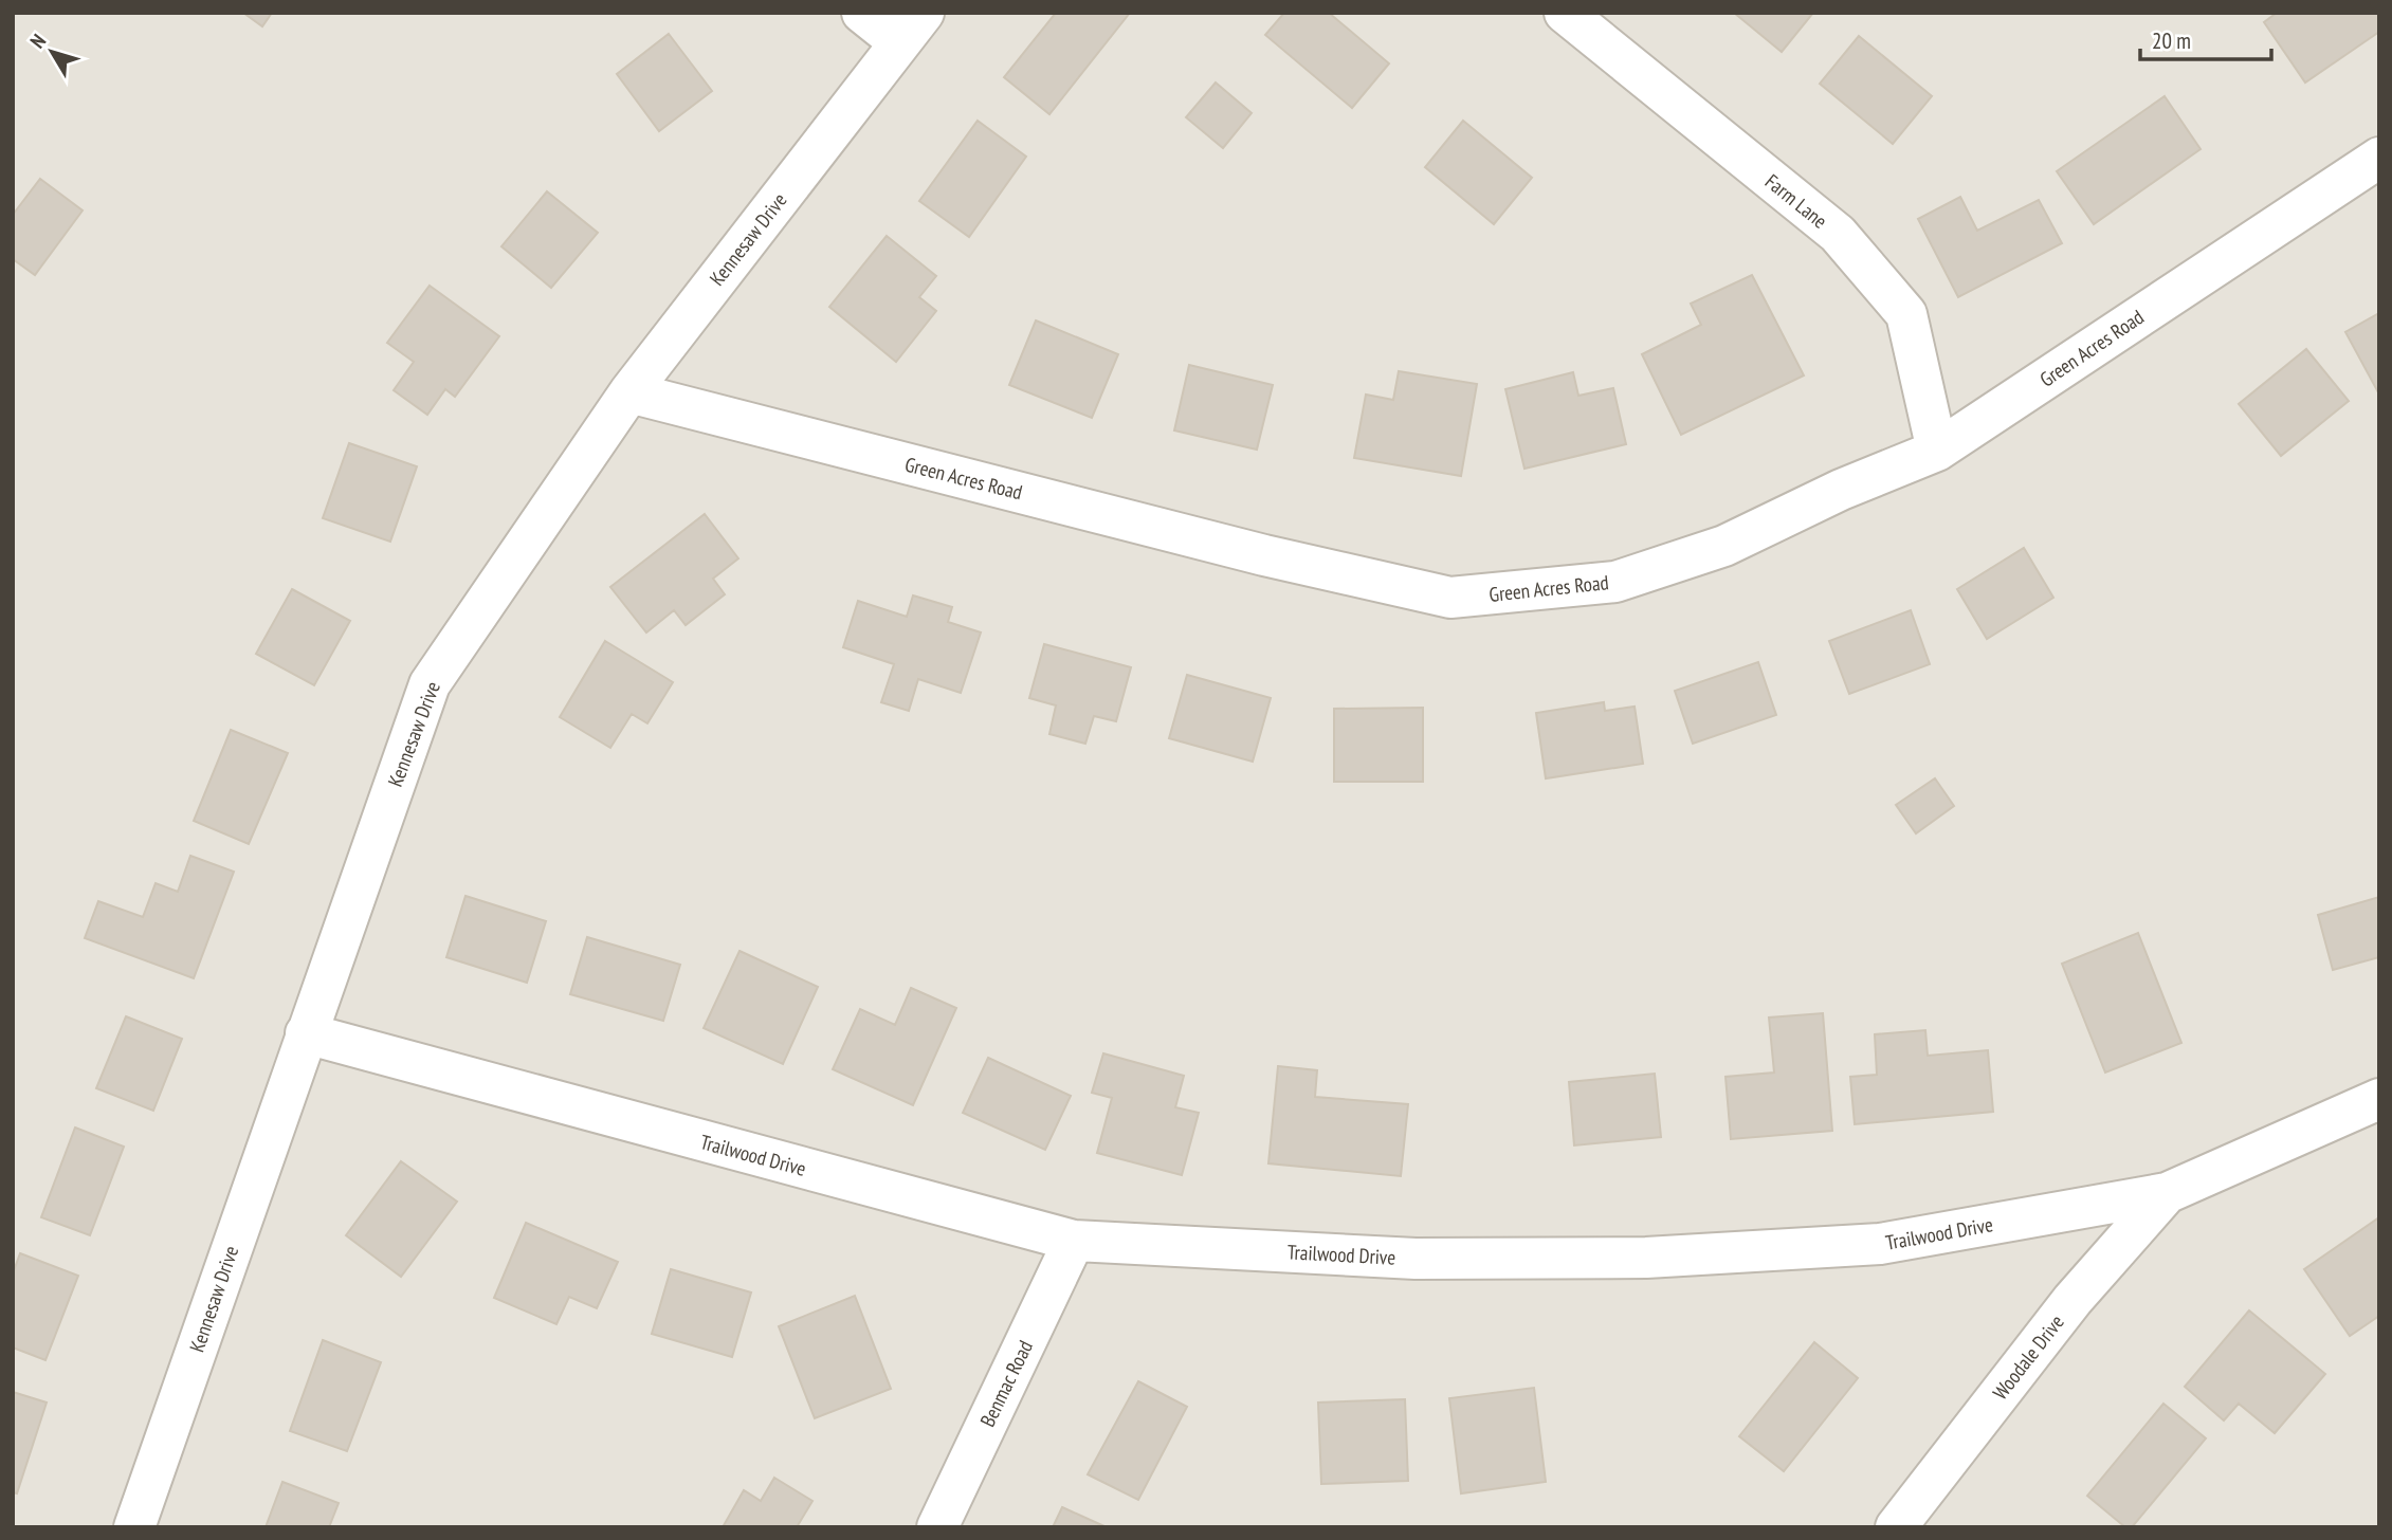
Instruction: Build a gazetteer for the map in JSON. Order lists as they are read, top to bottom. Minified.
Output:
{"streets":{"street":["Farm Lane","Kennesaw Drive","Green Acres Road","Trailwood Drive","Woodale Drive","Benmac Road"]},"crossings":[["Farm Lane","Green Acres Road"],["Kennesaw Drive","Green Acres Road"],["Kennesaw Drive","Trailwood Drive"],["Trailwood Drive","Woodale Drive"],["Trailwood Drive","Benmac Road"]],"scale_bar":"20 m","north":"top left"}
